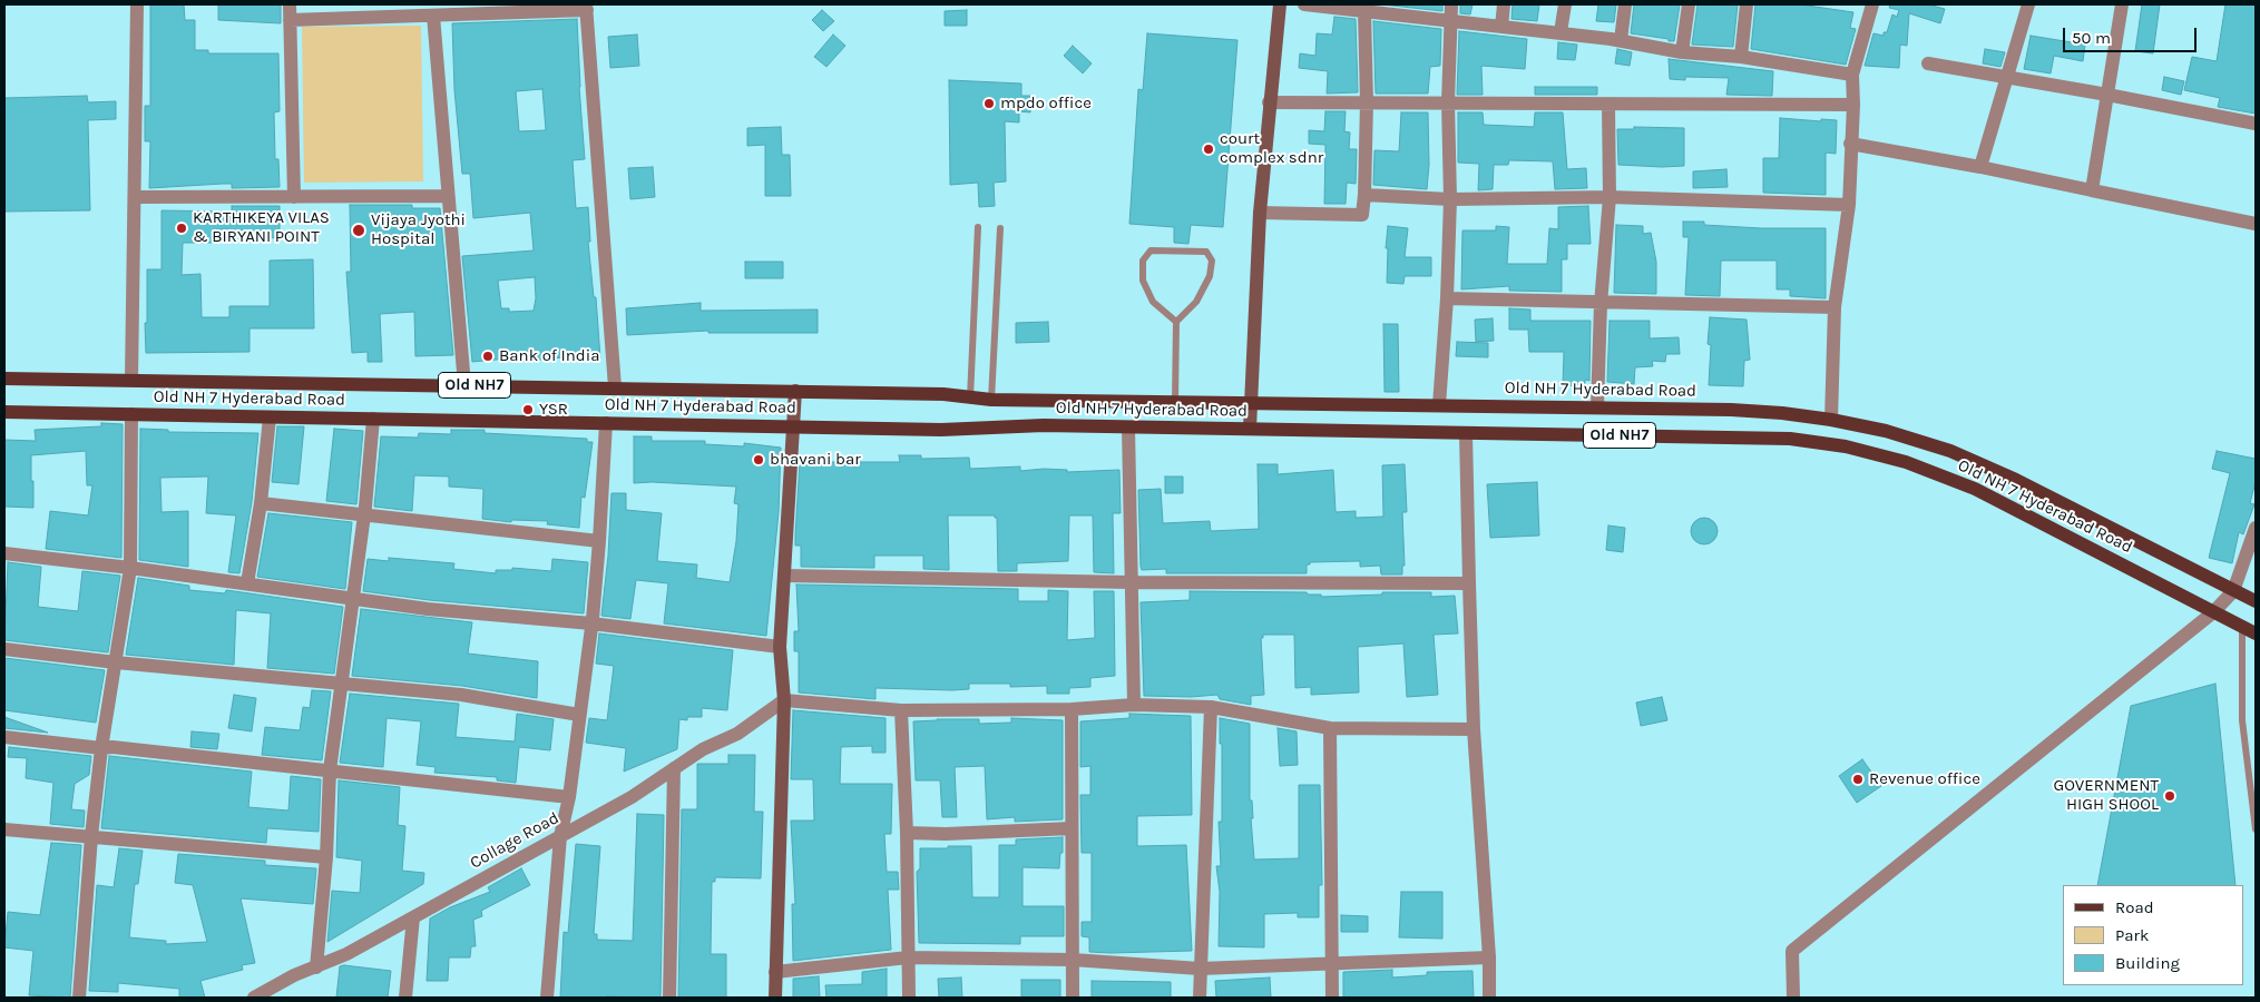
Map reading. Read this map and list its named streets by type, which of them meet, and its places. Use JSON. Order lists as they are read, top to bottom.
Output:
{
  "streets": {
    "main road": ["Old NH7", "Old NH 7 Hyderabad Road"],
    "street": ["Collage Road"]
  },
  "places": [
    "mpdo office",
    "court complex sdnr",
    "KARTHIKEYA VILAS & BIRYANI POINT",
    "Vijaya Jyothi Hospital",
    "Bank of India",
    "YSR",
    "bhavani bar",
    "Revenue office",
    "GOVERNMENT HIGH SHOOL"
  ],
  "legend": ["Road", "Park", "Building"],
  "scale_bar": "50 m"
}
